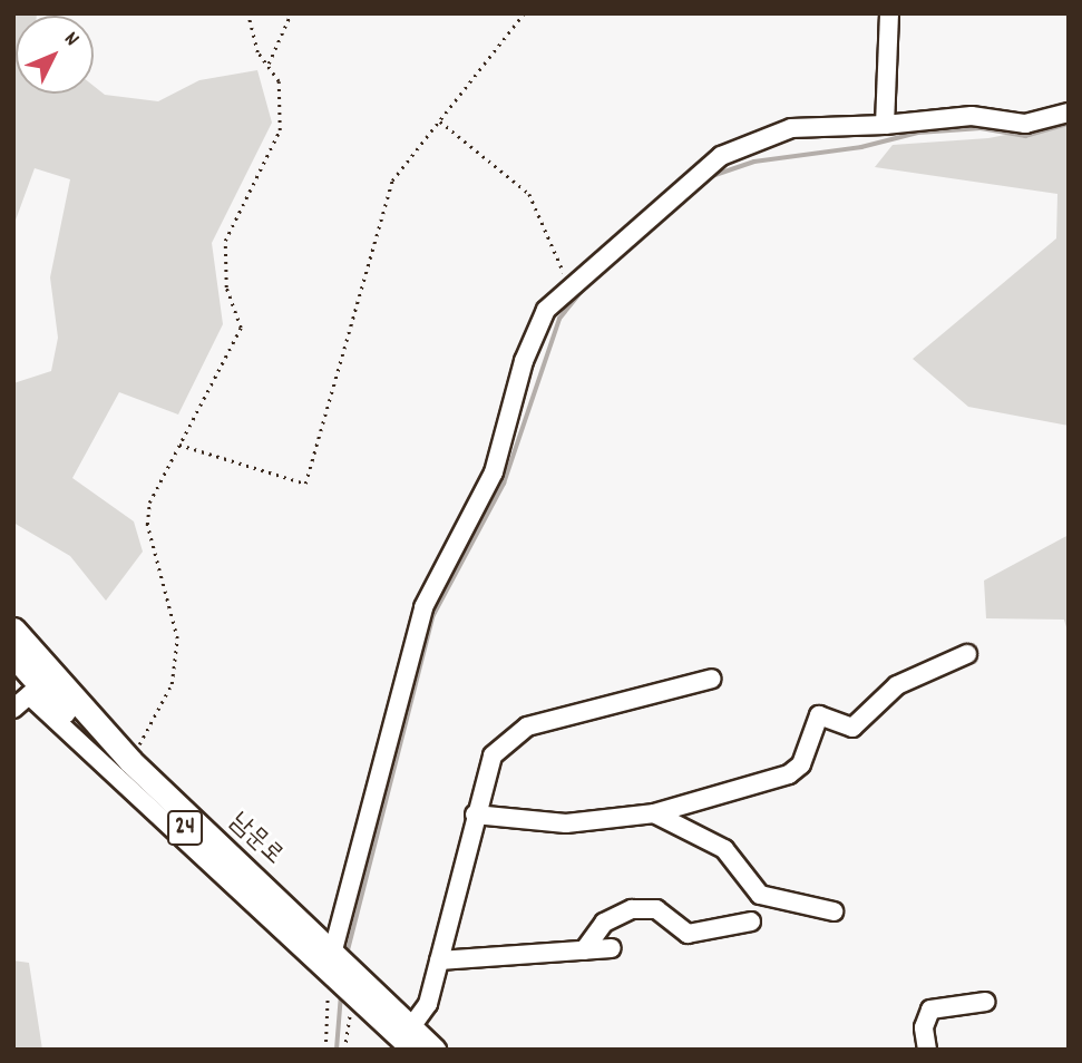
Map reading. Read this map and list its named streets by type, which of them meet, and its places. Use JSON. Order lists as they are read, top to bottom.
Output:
{
  "streets": {
    "main road": ["24", "남문로"]
  },
  "north": "top right"
}
